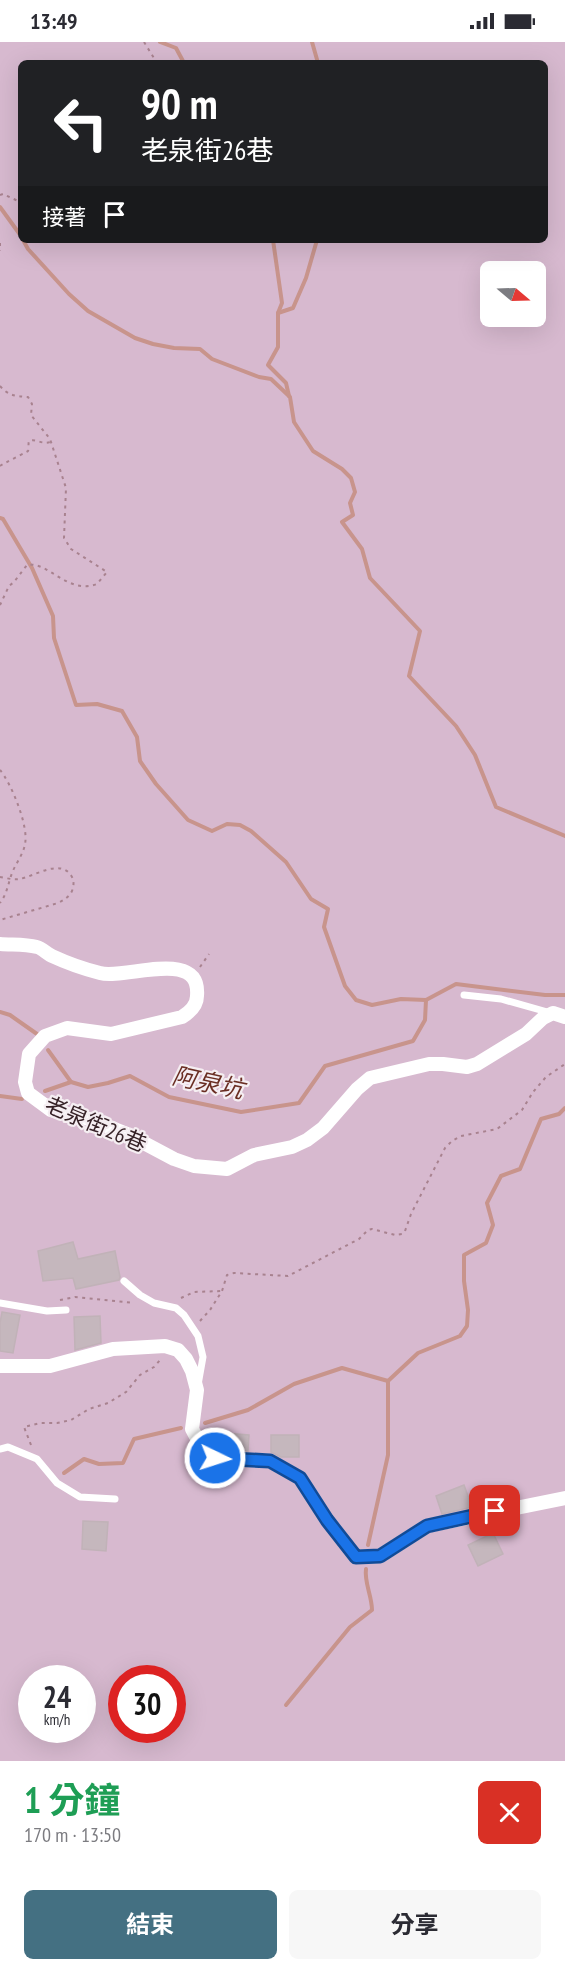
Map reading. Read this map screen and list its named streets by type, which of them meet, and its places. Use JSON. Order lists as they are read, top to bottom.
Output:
{
  "streets": {
    "street": ["老泉街26巷"]
  },
  "water": ["阿泉坑"],
  "north": "right",
  "page": {
    "status": "13:49",
    "turn": ["90 m", "老泉街26巷"],
    "then": "接著",
    "speed": "24 km/h",
    "limit": "30",
    "heading": ["1 分鐘", "170 m · 13:50"],
    "buttons": ["結束", "分享"]
  }
}
